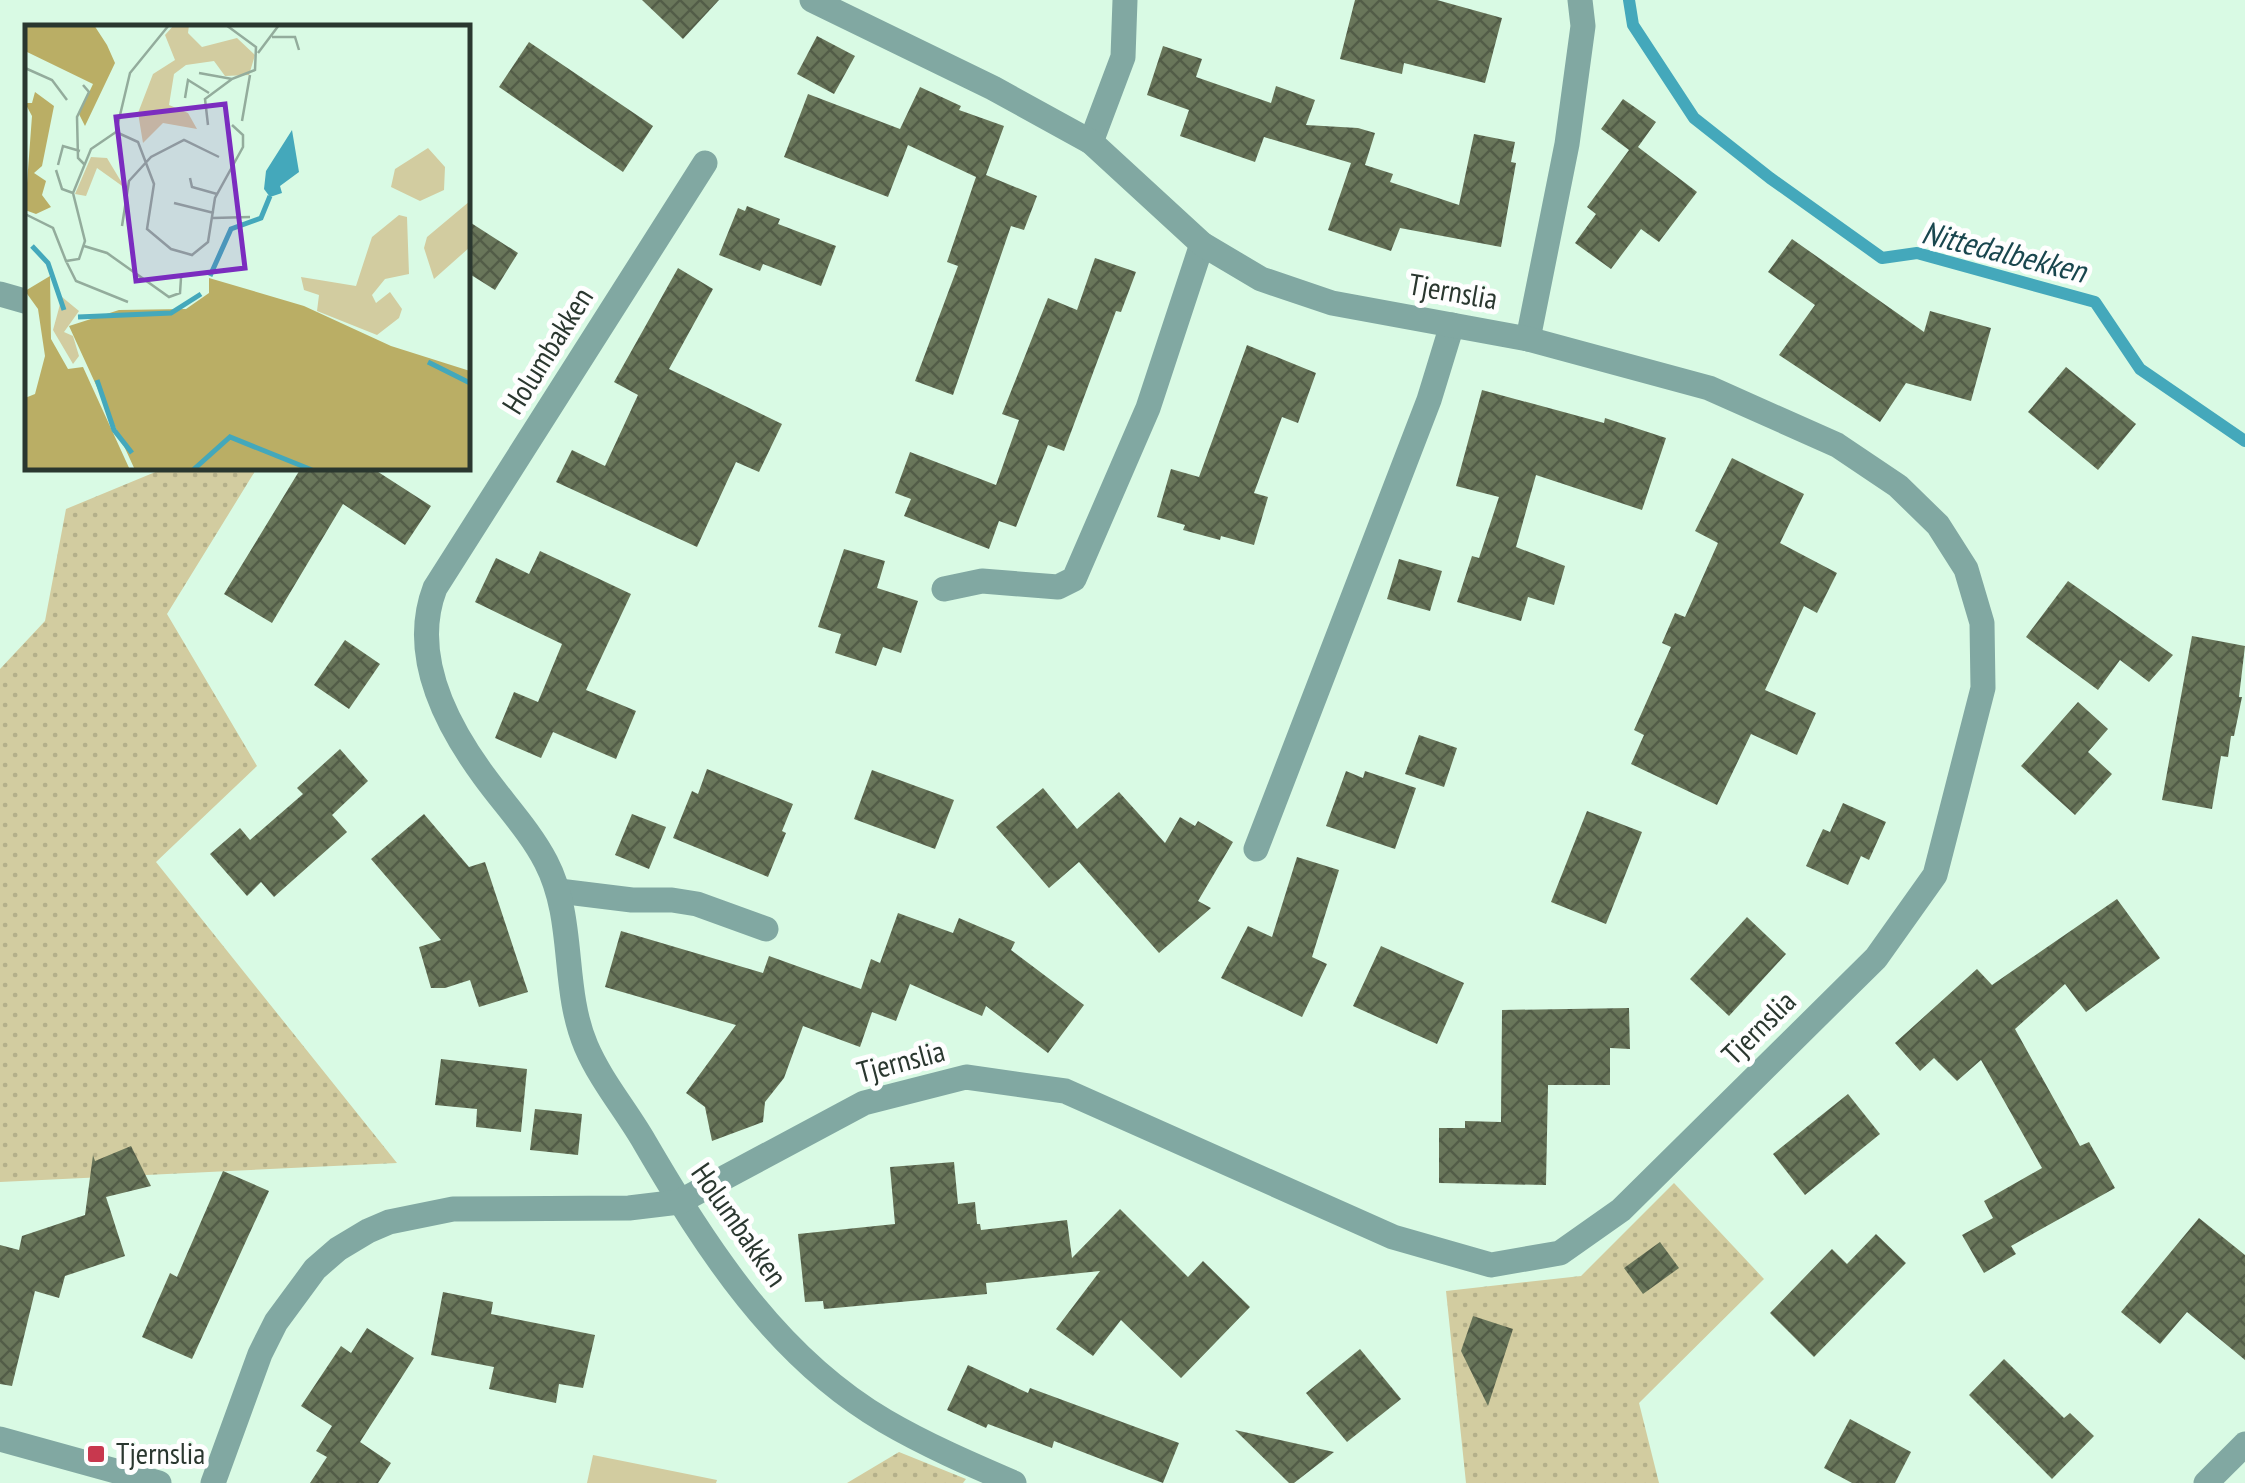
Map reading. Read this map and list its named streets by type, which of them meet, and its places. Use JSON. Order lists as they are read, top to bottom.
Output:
{
  "streets": {
    "street": ["Tjernslia", "Holumbakken"]
  },
  "crossings": [
    ["Tjernslia", "Holumbakken"]
  ],
  "water": ["Nittedalbekken"],
  "places": {
    "transit": ["Tjernslia"]
  }
}
